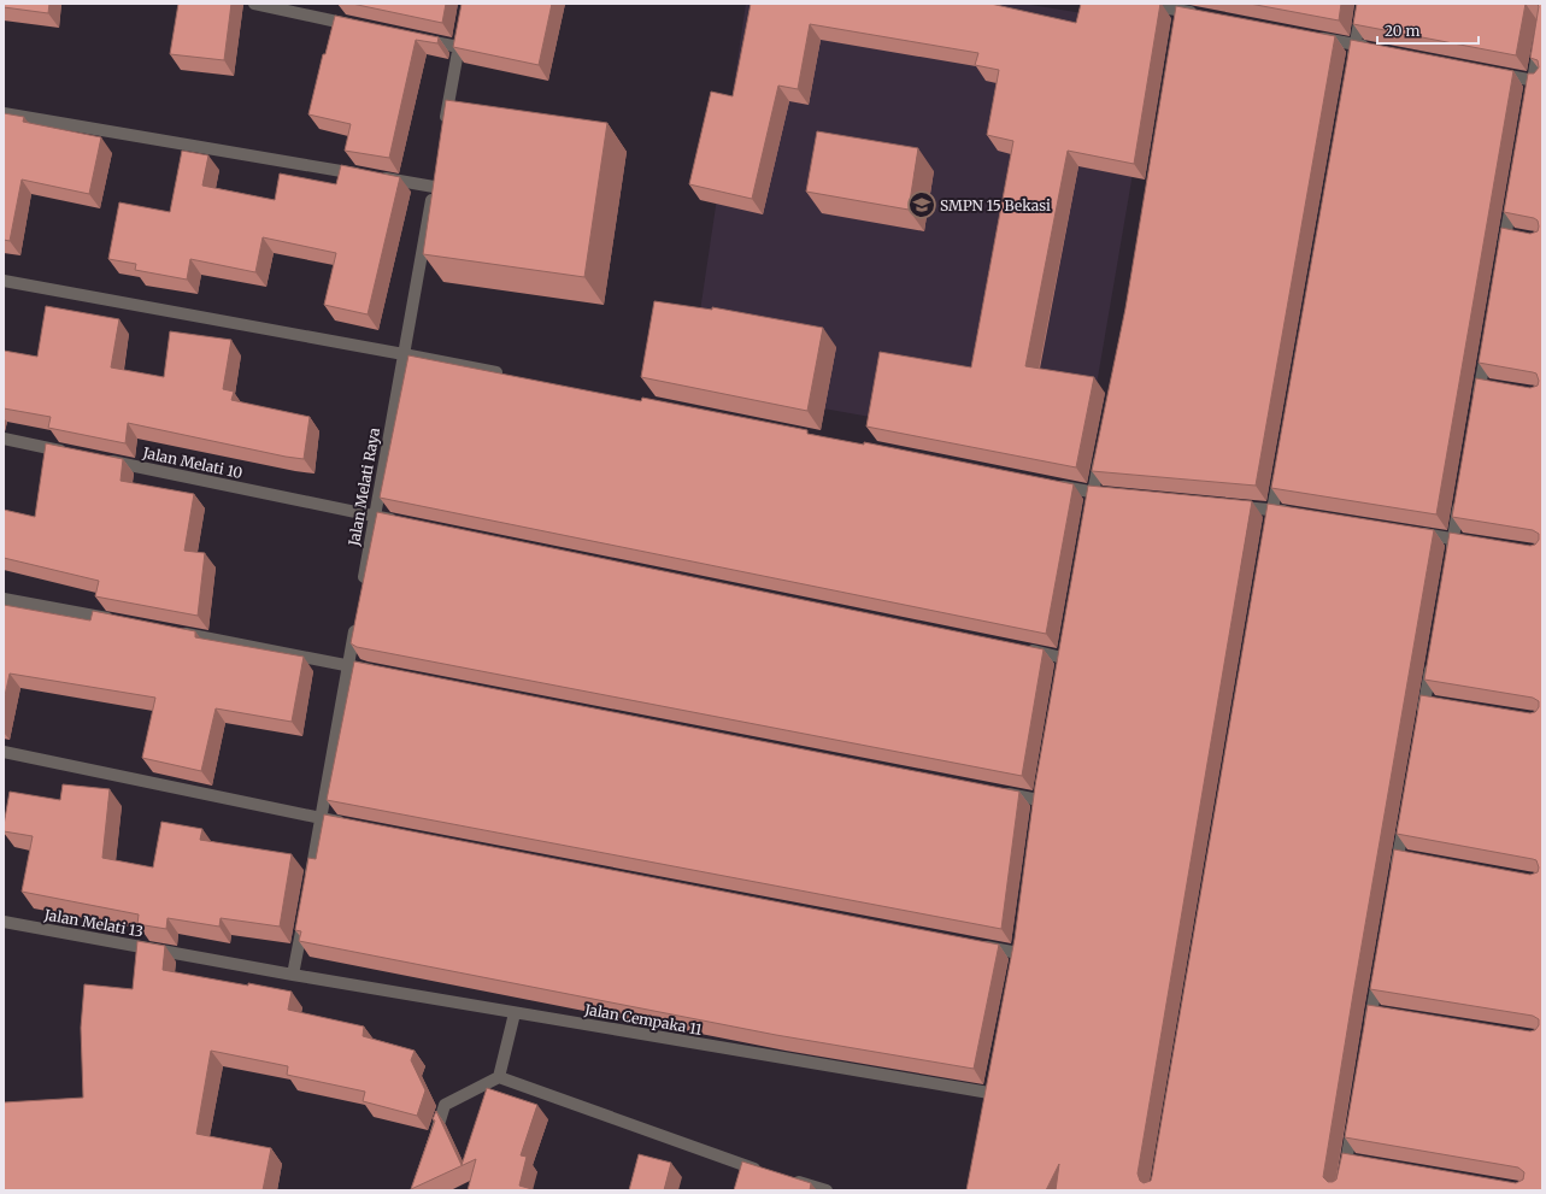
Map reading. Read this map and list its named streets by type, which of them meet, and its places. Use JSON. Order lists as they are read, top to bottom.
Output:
{
  "streets": {
    "street": [
      "Jalan Melati 10",
      "Jalan Melati Raya",
      "Jalan Melati 13",
      "Jalan Cempaka 11"
    ]
  },
  "crossings": [
    ["Jalan Melati 10", "Jalan Melati Raya"],
    ["Jalan Melati 13", "Jalan Cempaka 11"]
  ],
  "places": {
    "school or university": ["SMPN 15 Bekasi"]
  },
  "scale_bar": "20 m"
}
